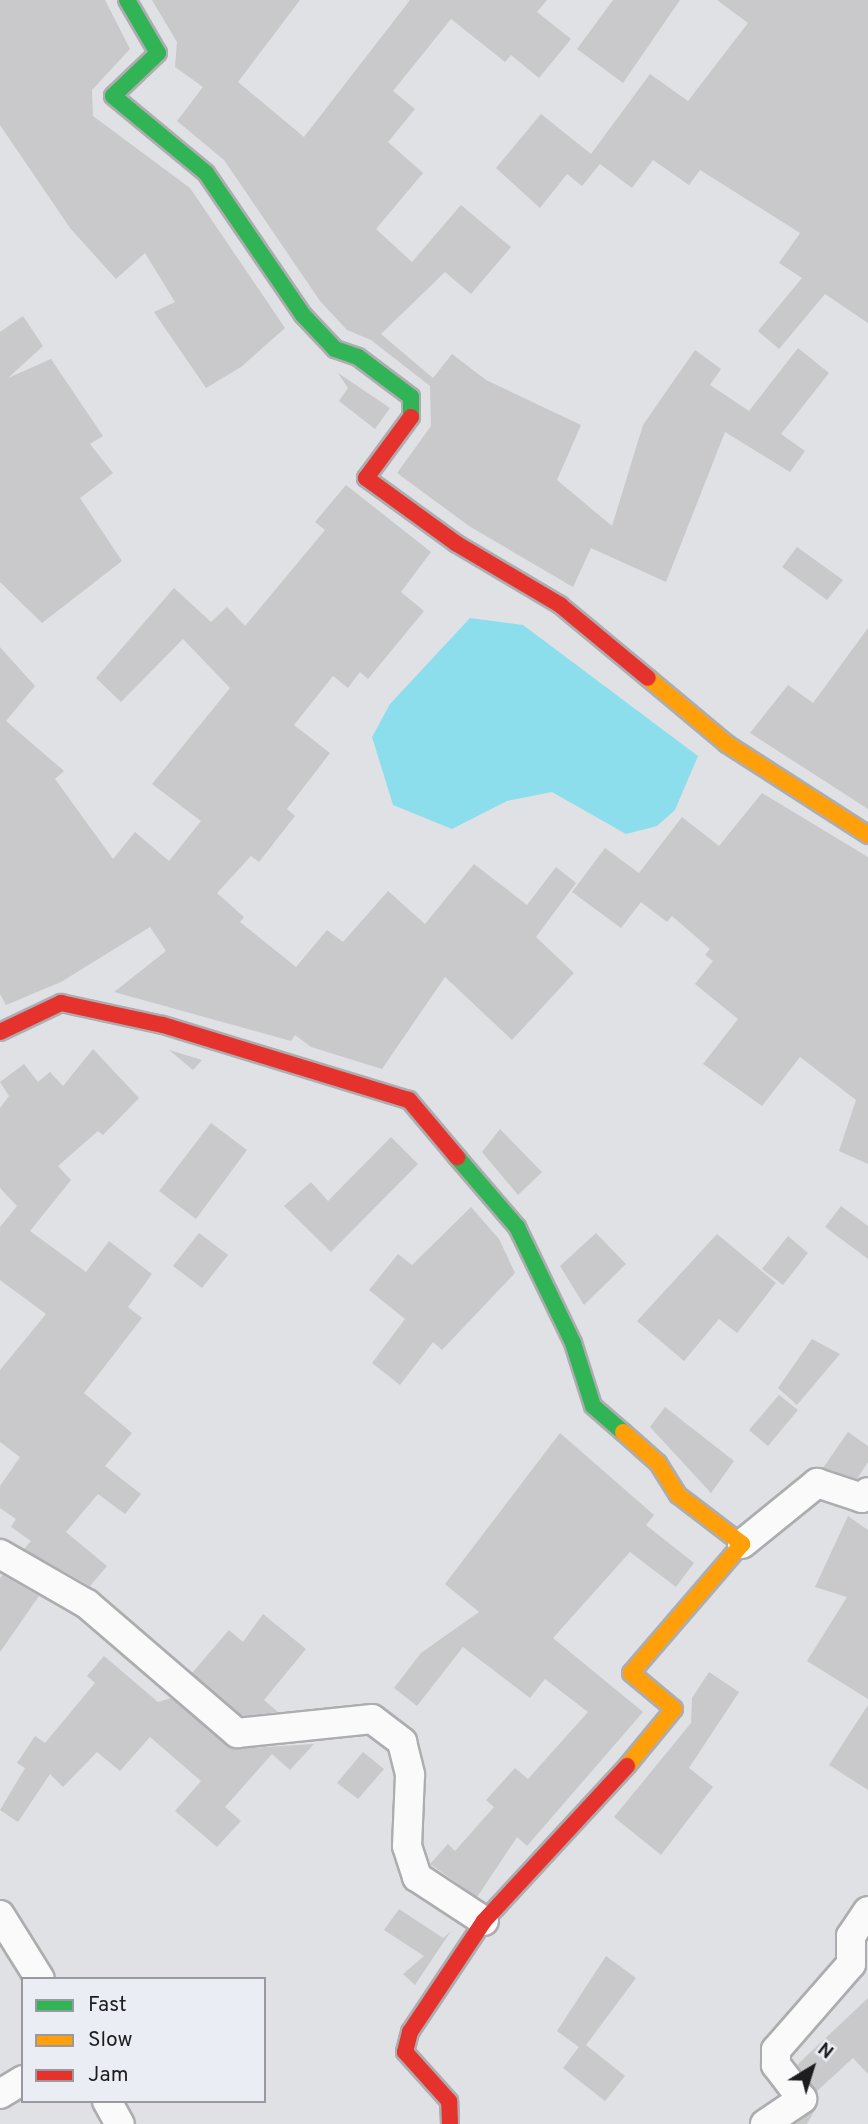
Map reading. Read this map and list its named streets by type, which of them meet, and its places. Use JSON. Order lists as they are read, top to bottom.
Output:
{
  "legend": ["Fast", "Slow", "Jam"],
  "north": "top right"
}
